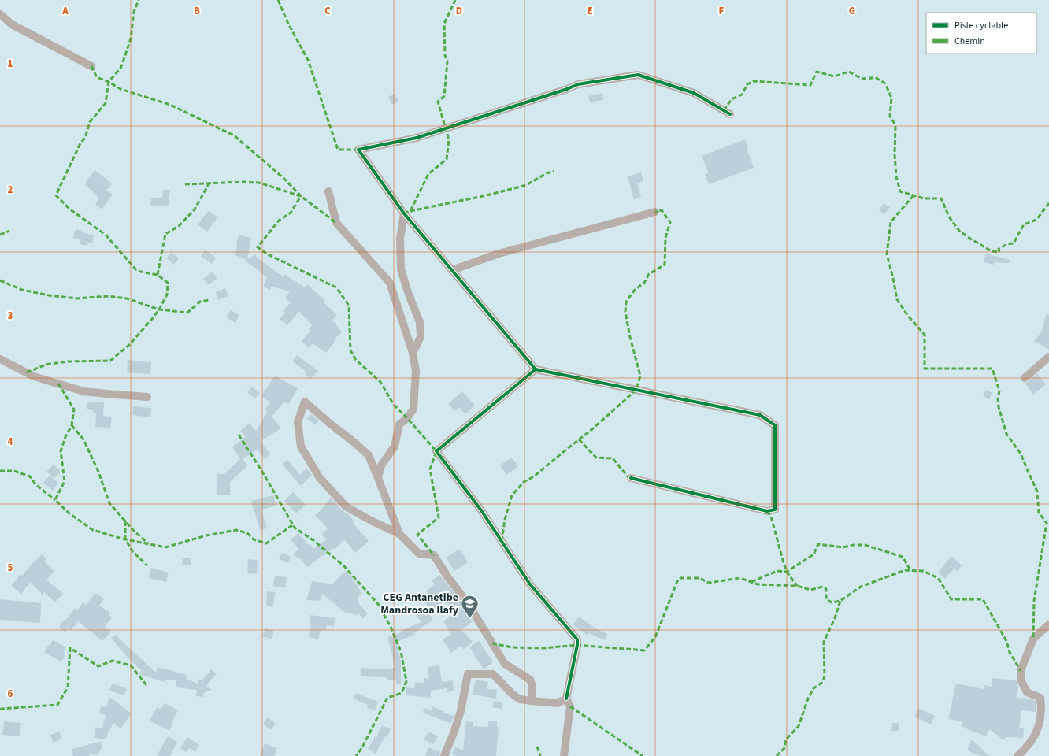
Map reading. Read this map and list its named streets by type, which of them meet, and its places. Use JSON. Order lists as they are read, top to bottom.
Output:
{
  "places": {
    "school or university": ["CEG Antanetibe Mandrosoa Ilafy"]
  },
  "legend": ["Piste cyclable", "Chemin"],
  "grid": {
    "columns": [
      "A",
      "B",
      "C",
      "D",
      "E",
      "F",
      "G"
    ],
    "rows": [
      "1",
      "2",
      "3",
      "4",
      "5",
      "6"
    ]
  }
}
